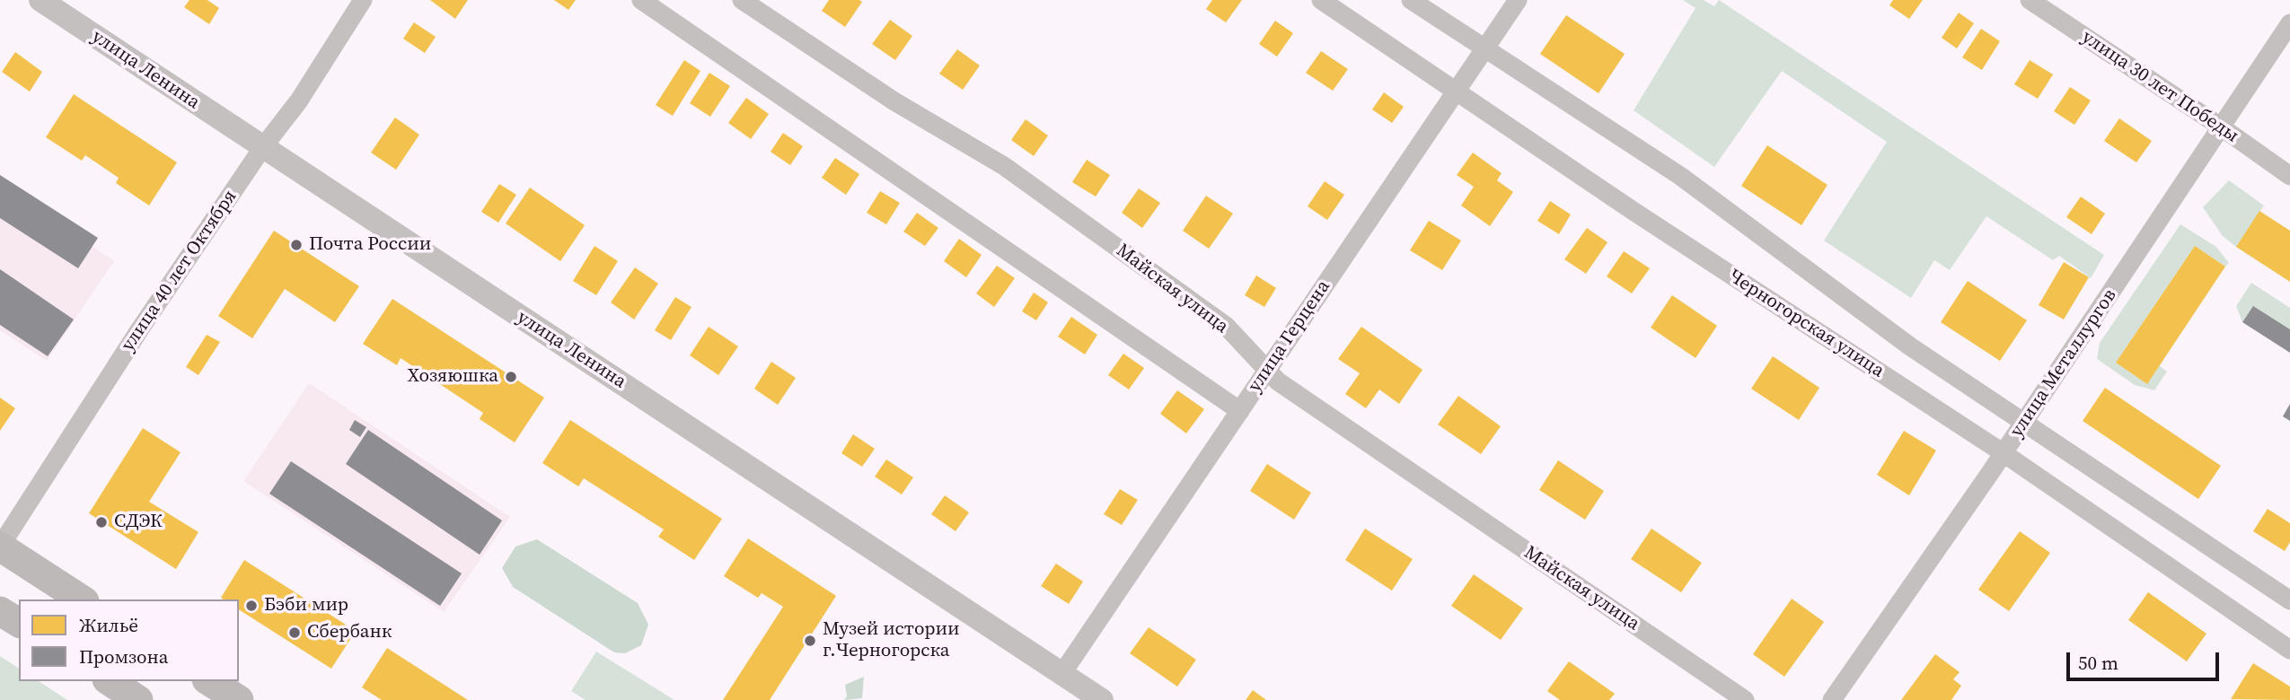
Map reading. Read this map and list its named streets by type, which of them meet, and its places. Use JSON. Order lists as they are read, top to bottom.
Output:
{
  "streets": {
    "street": [
      "улица Ленина",
      "улица 30 лет Победы",
      "улица 40 лет Октября",
      "Майская улица",
      "Черногорская улица",
      "улица Герцена",
      "улица Металлургов"
    ]
  },
  "crossings": [
    ["улица Ленина", "улица 40 лет Октября"],
    ["улица Ленина", "улица Герцена"],
    ["улица 30 лет Победы", "улица Металлургов"],
    ["Майская улица", "улица Герцена"],
    ["Черногорская улица", "улица Герцена"],
    ["Черногорская улица", "улица Металлургов"]
  ],
  "places": [
    "Почта России",
    "Хозяюшка",
    "СДЭК",
    "Бэби мир",
    "Сбербанк",
    "Музей истории г.Черногорска"
  ],
  "legend": ["Жильё", "Промзона"],
  "scale_bar": "50 m"
}
